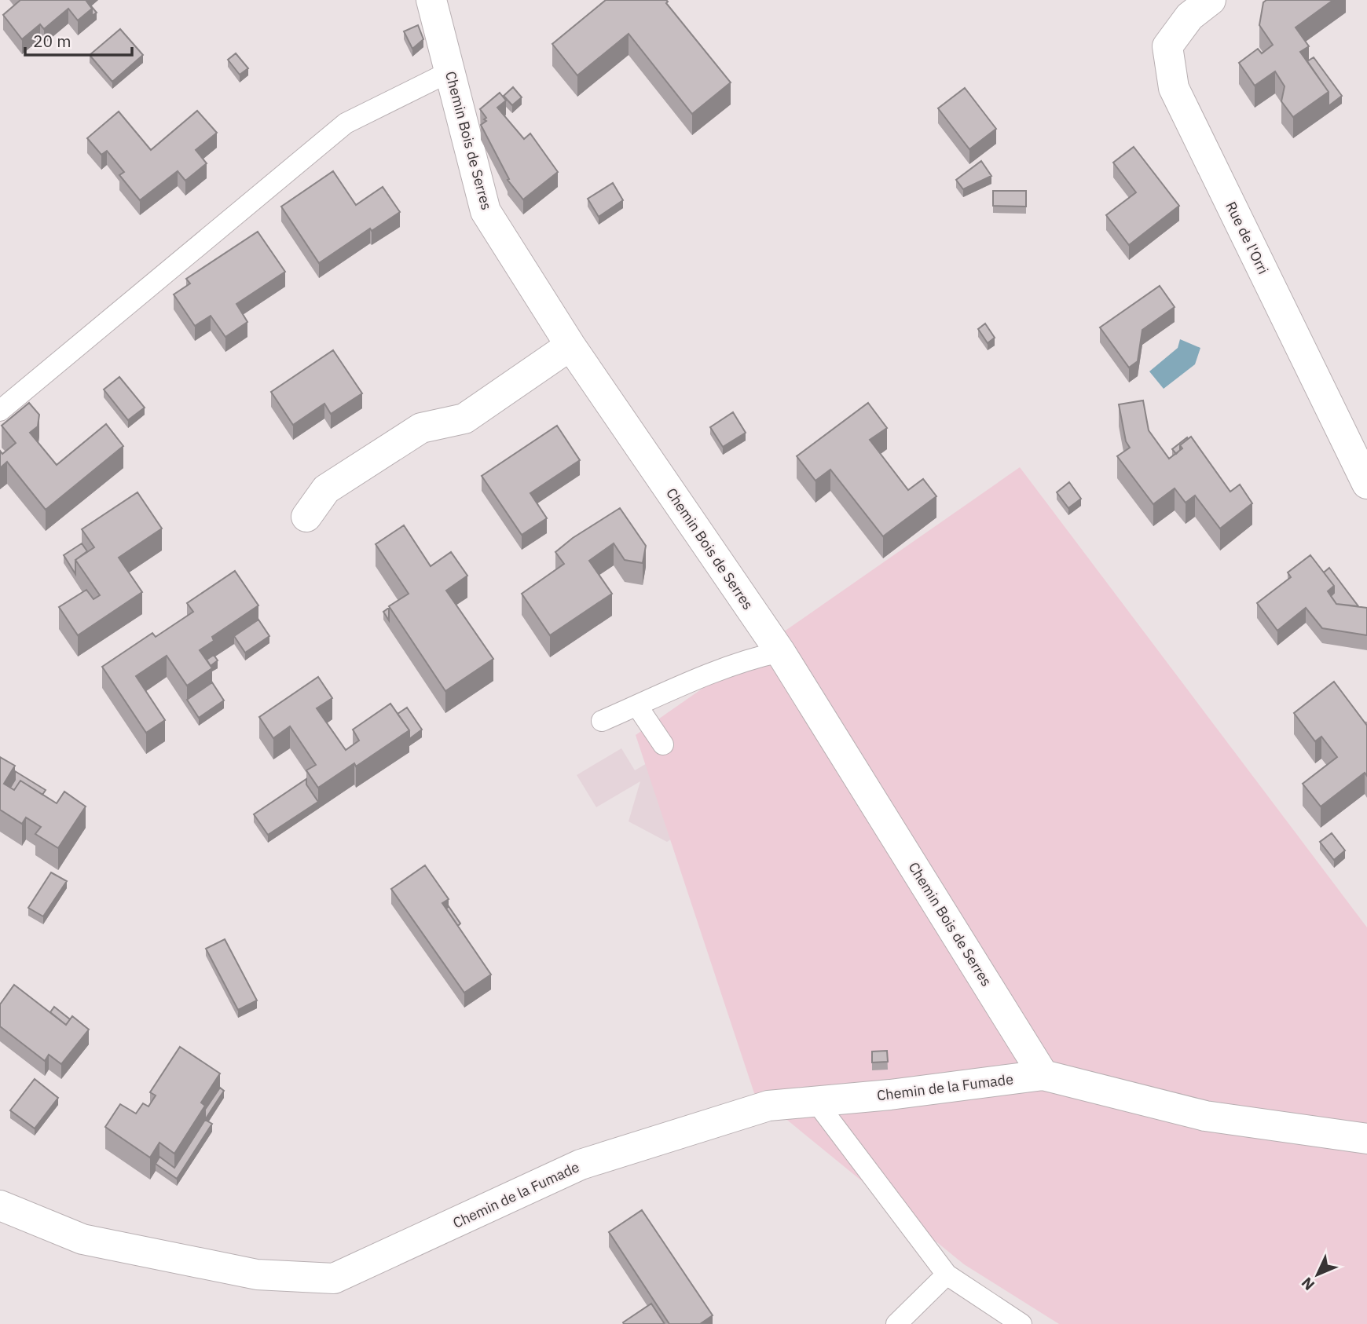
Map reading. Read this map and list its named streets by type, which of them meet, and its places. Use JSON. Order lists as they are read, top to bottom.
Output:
{
  "streets": {
    "street": ["Chemin Bois de Serres", "Rue de l'Orri", "Chemin de la Fumade"]
  },
  "crossings": [
    ["Chemin Bois de Serres", "Chemin de la Fumade"]
  ],
  "scale_bar": "20 m",
  "north": "bottom left"
}
